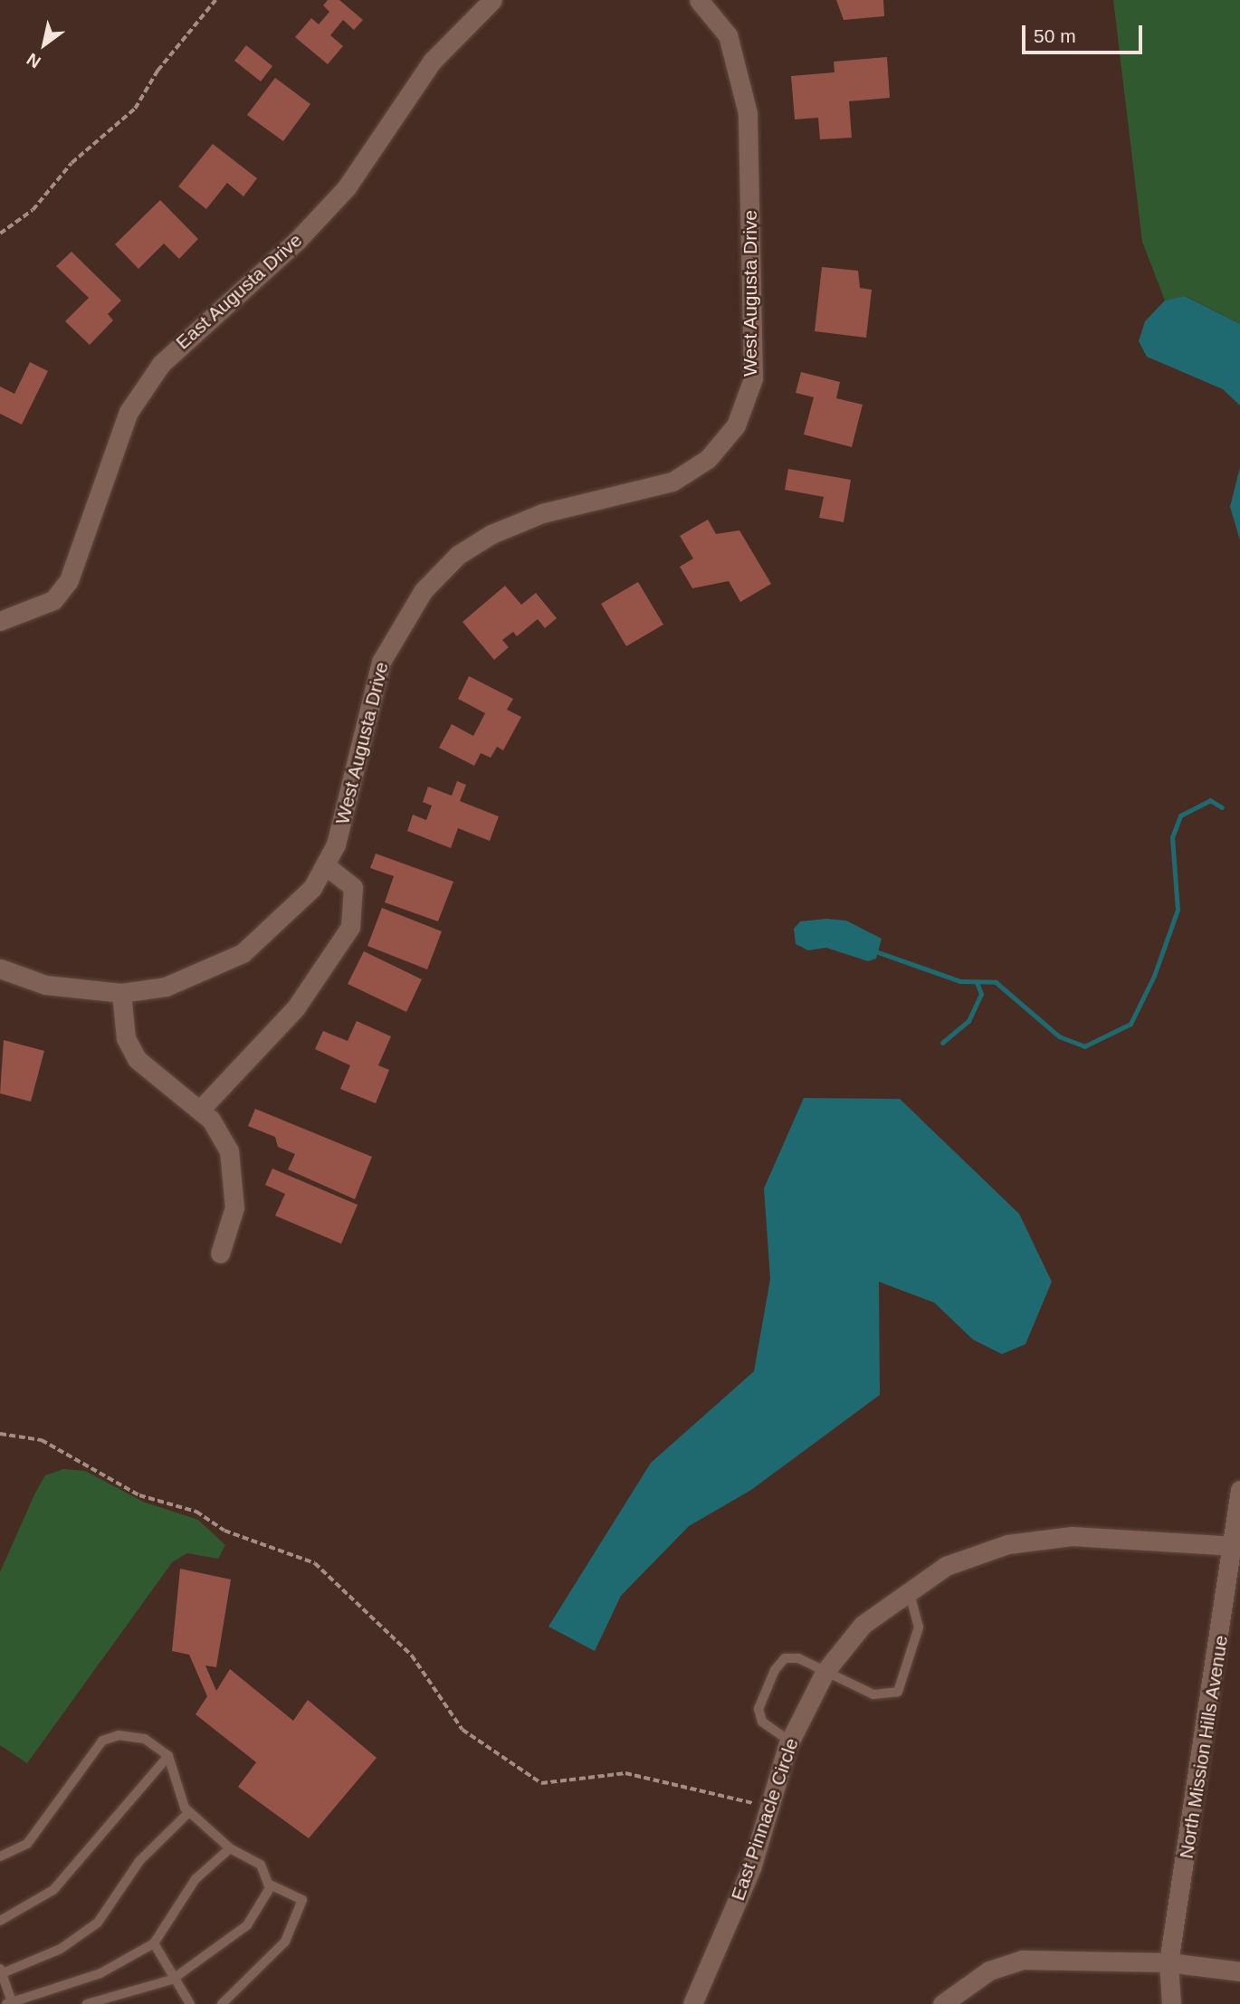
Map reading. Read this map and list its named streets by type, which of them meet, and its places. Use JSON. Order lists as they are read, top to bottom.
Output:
{
  "streets": {
    "street": [
      "East Augusta Drive",
      "West Augusta Drive",
      "North Mission Hills Avenue",
      "East Pinnacle Circle"
    ]
  },
  "crossings": [
    ["North Mission Hills Avenue", "East Pinnacle Circle"]
  ],
  "scale_bar": "50 m",
  "north": "bottom left"
}
